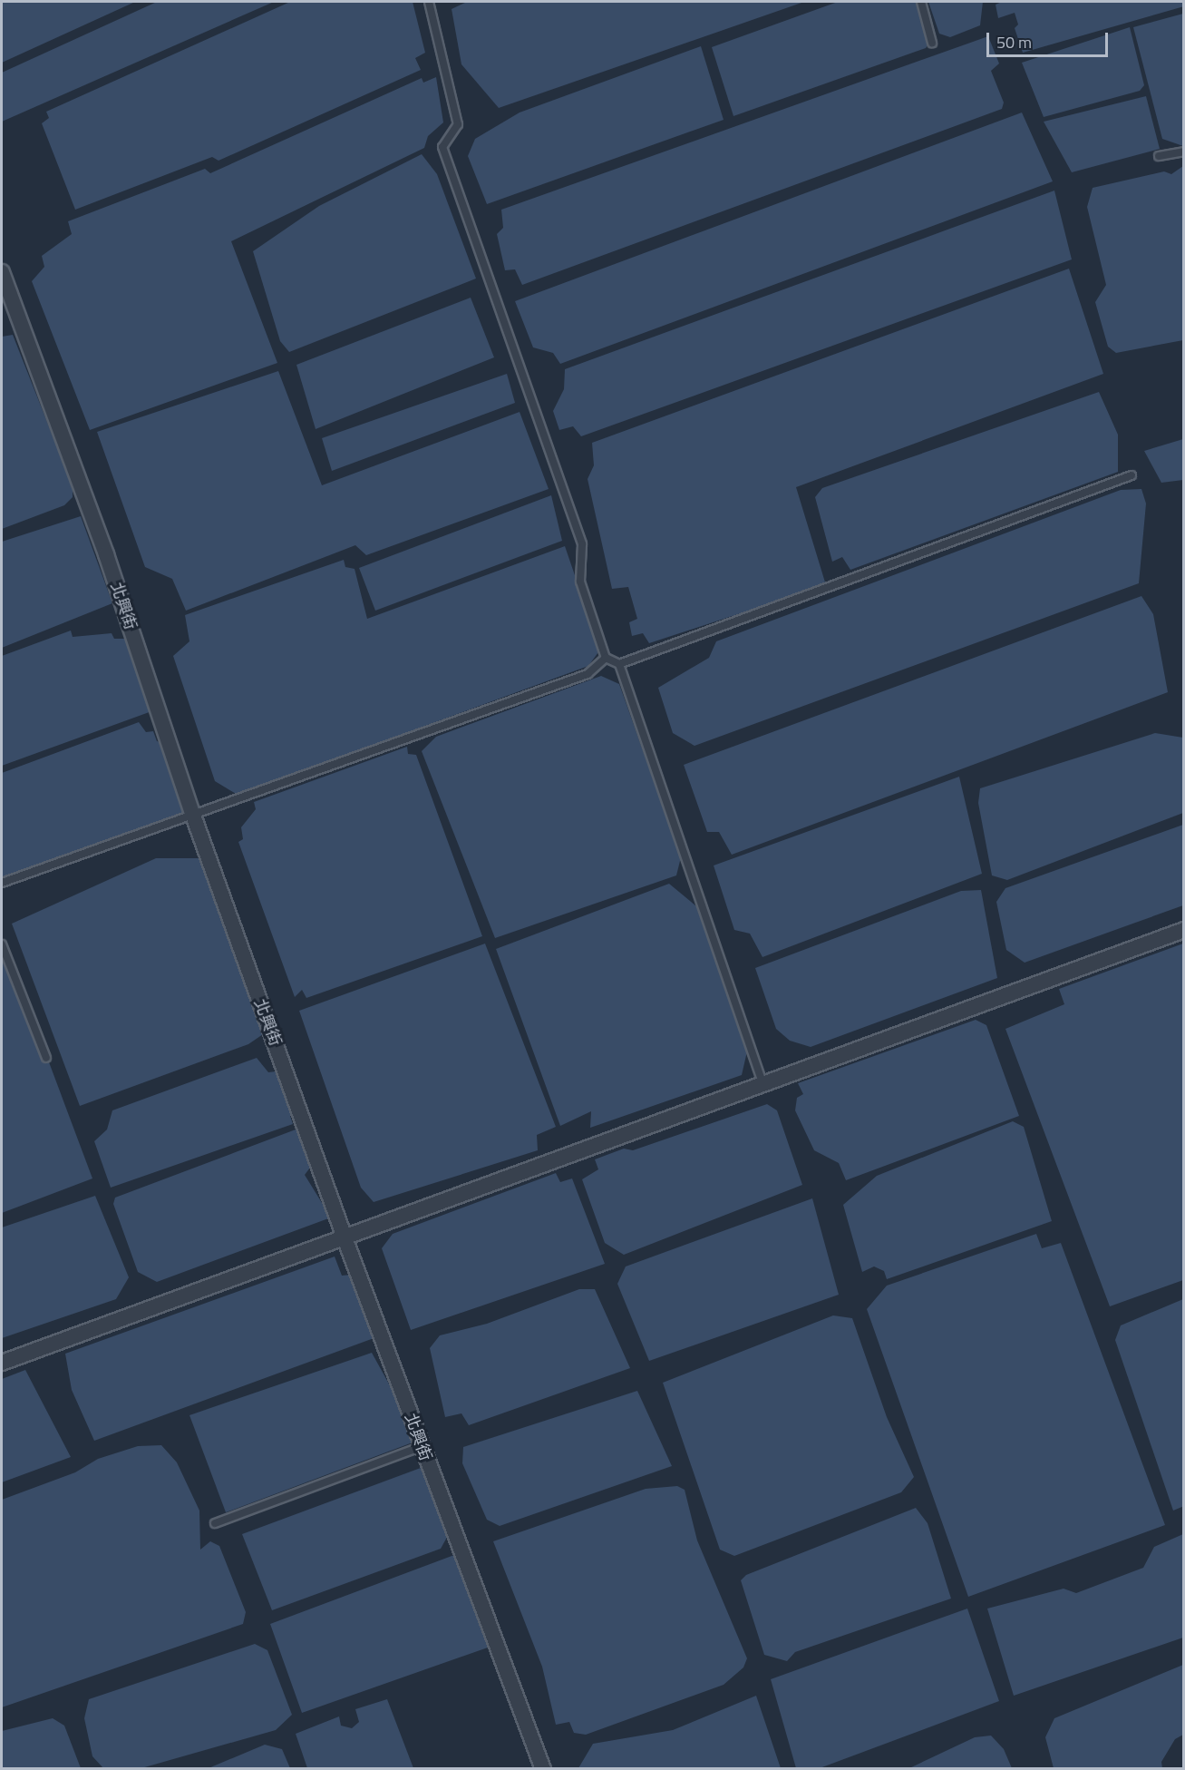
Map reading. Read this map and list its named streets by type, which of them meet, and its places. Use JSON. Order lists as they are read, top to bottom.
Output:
{
  "streets": {
    "street": ["北興街"]
  },
  "scale_bar": "50 m"
}
